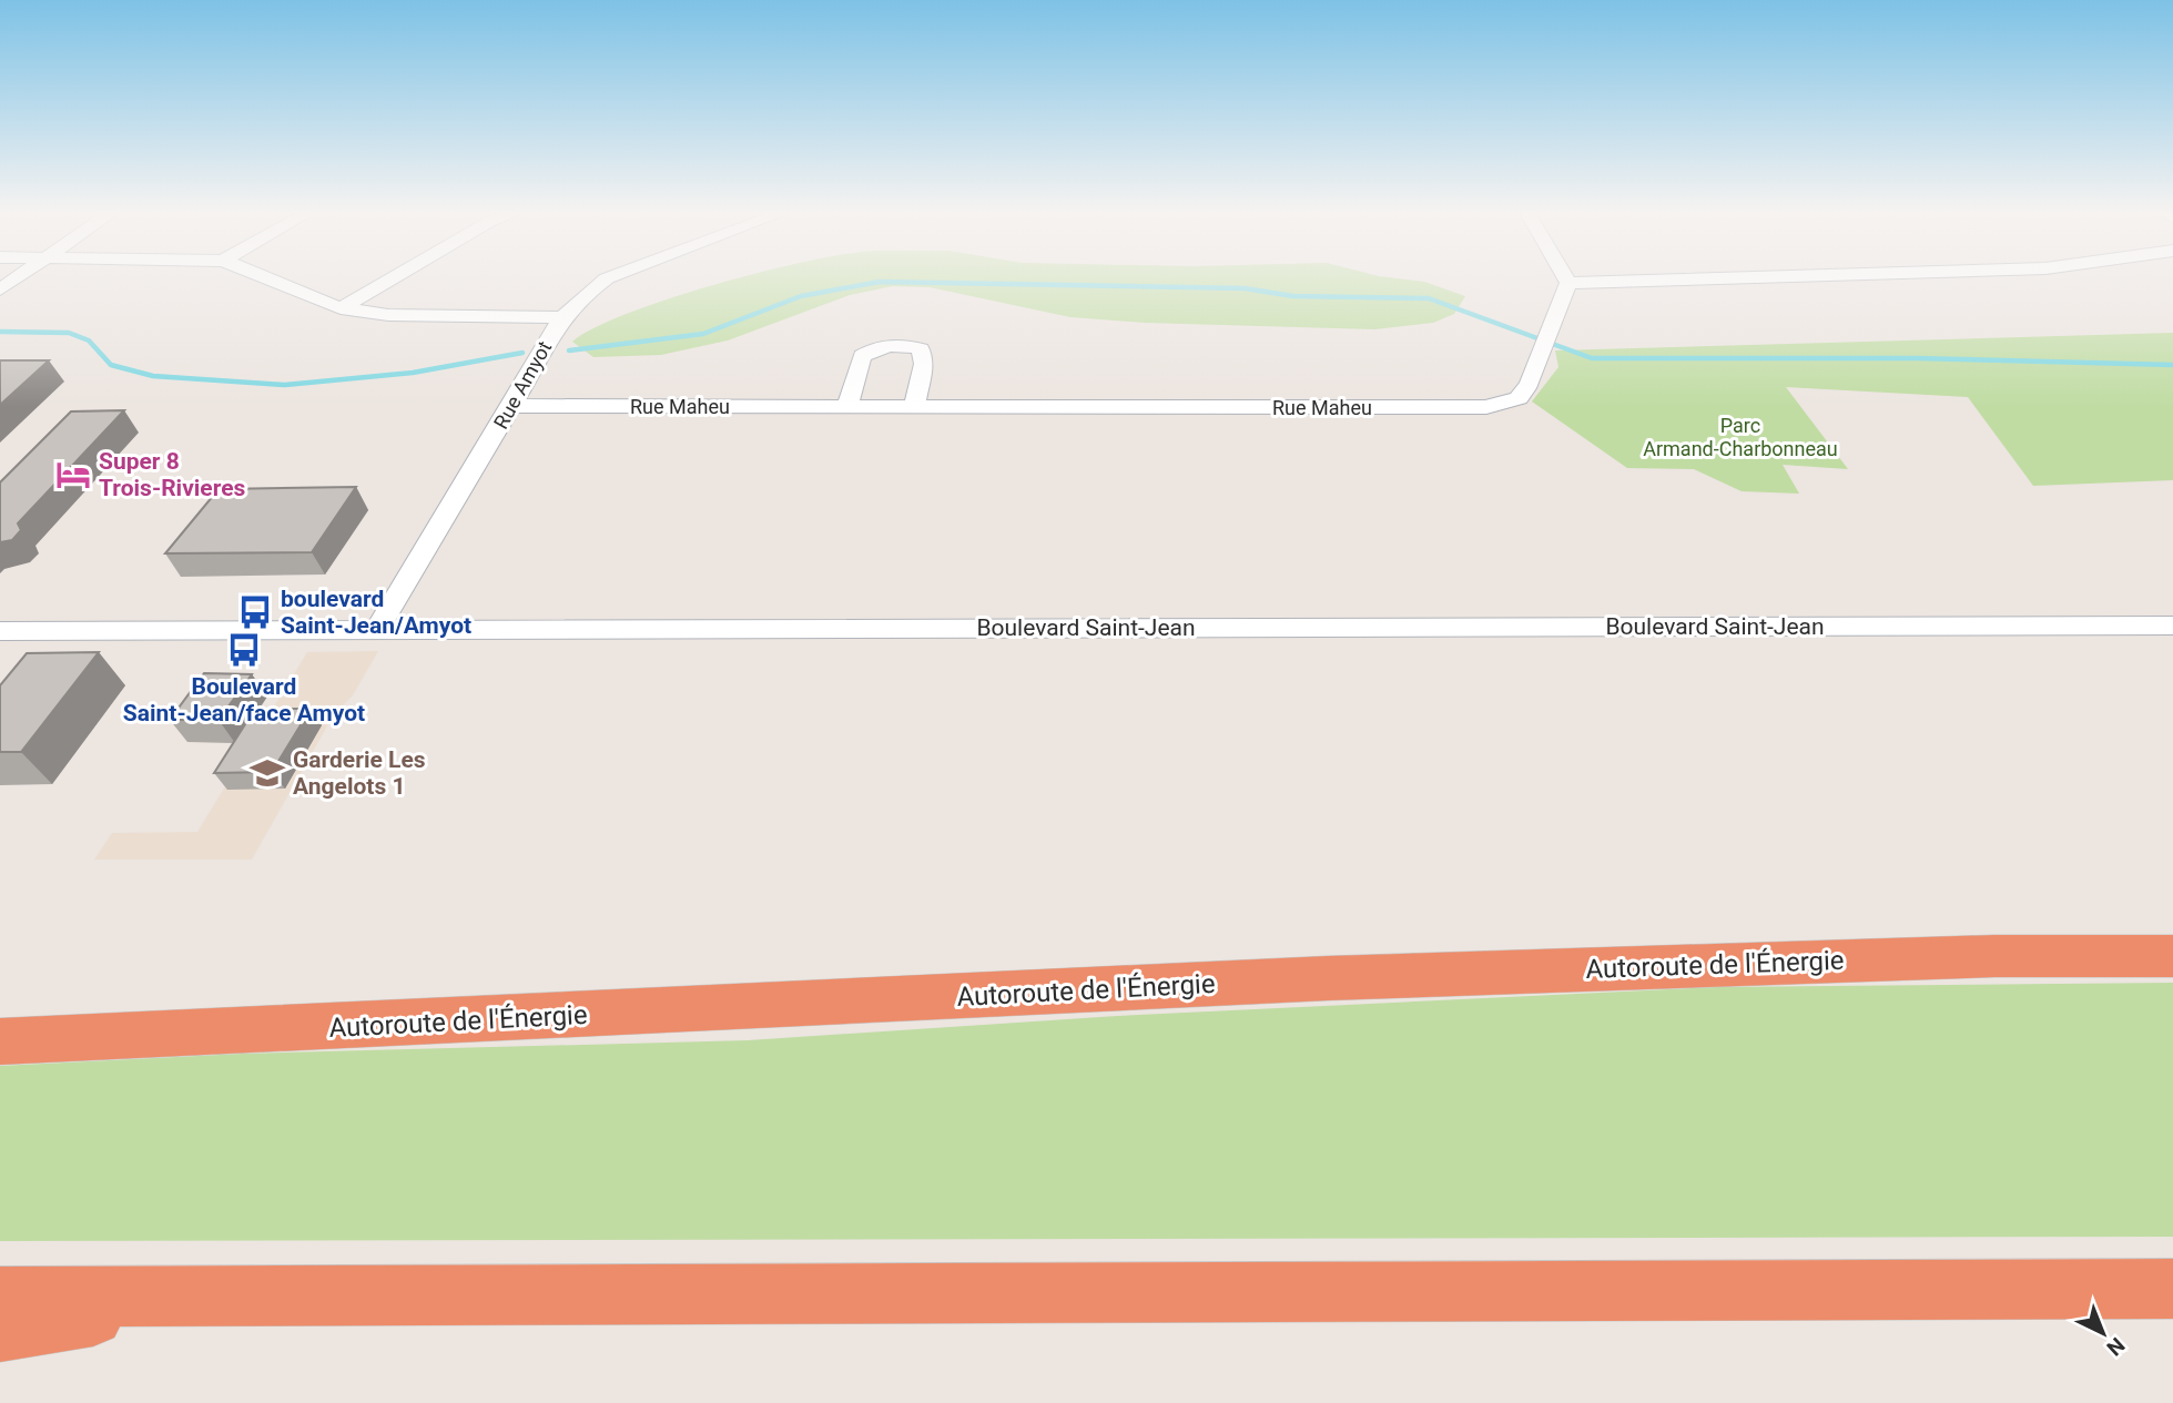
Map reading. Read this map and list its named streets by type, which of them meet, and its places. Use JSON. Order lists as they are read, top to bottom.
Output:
{
  "streets": {
    "highway": ["Autoroute de l'Énergie"],
    "street": ["Rue Amyot", "Rue Maheu", "Boulevard Saint-Jean"]
  },
  "crossings": [
    ["Rue Amyot", "Rue Maheu"],
    ["Rue Amyot", "Boulevard Saint-Jean"]
  ],
  "parks": ["Parc Armand-Charbonneau"],
  "places": {
    "hotel": ["Super 8 Trois-Rivieres"],
    "bus stop": ["boulevard Saint-Jean/Amyot", "Boulevard Saint-Jean/face Amyot"],
    "school or university": ["Garderie Les Angelots 1"]
  },
  "north": "bottom right"
}
